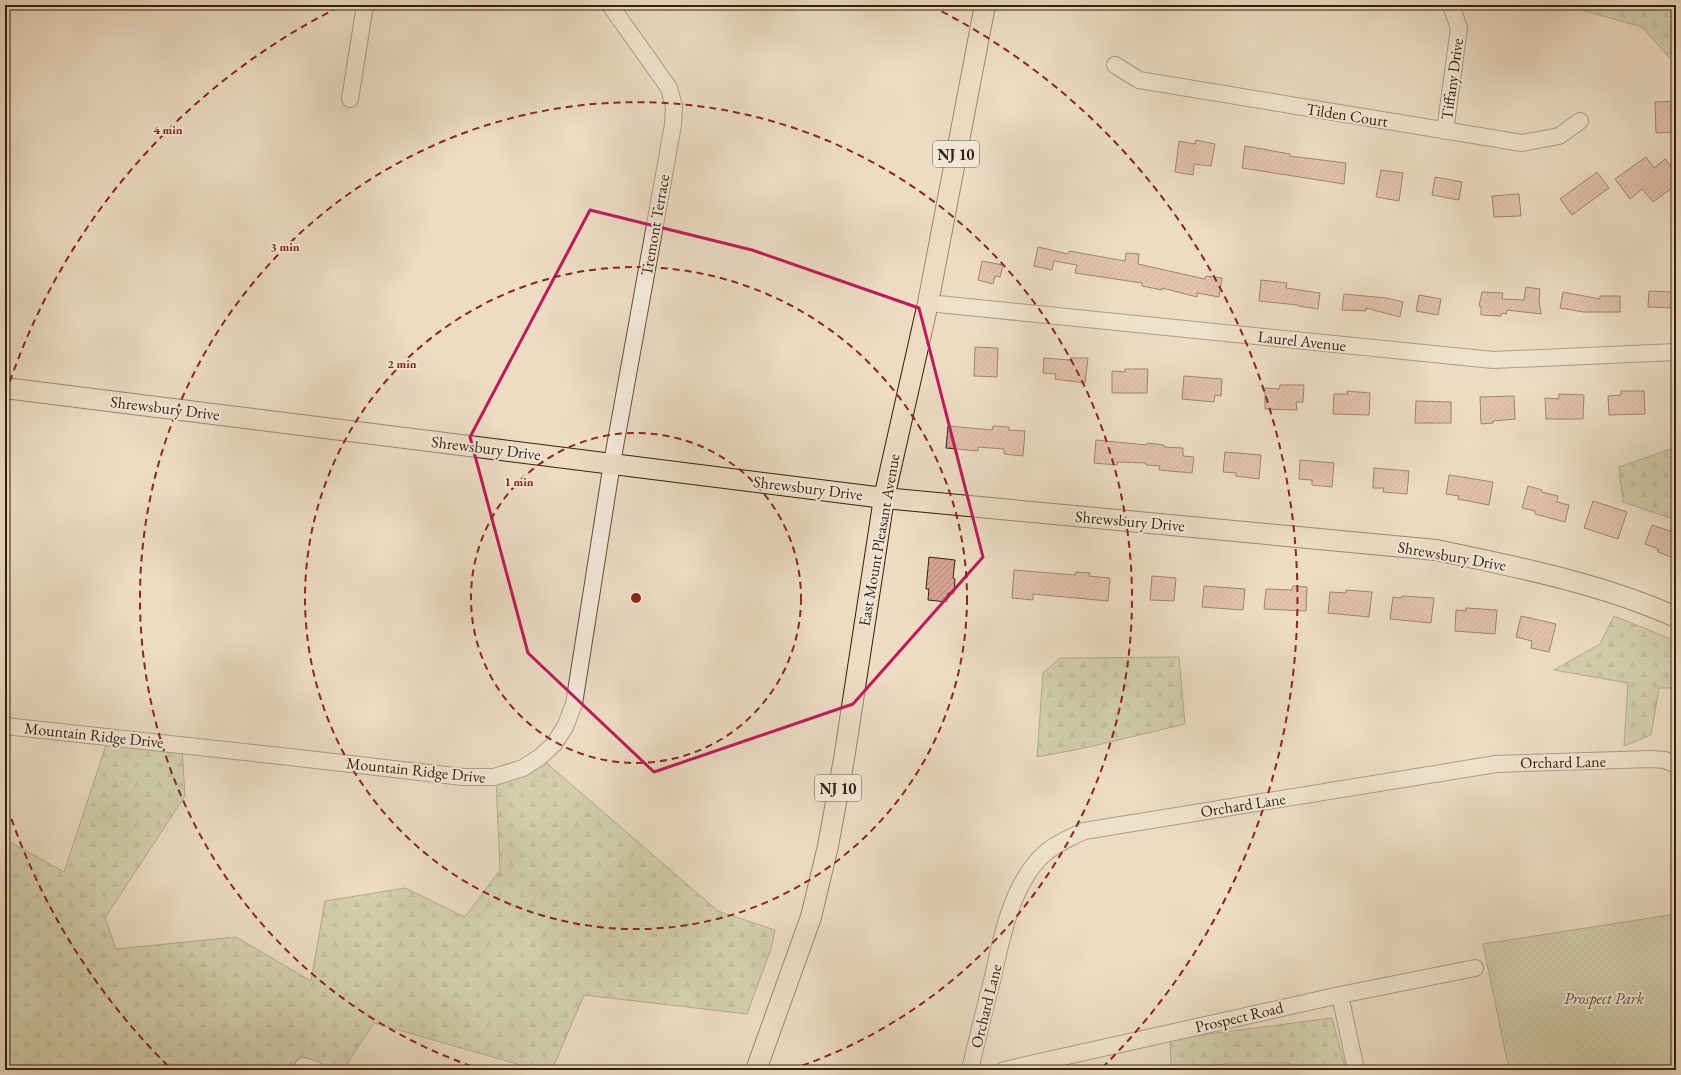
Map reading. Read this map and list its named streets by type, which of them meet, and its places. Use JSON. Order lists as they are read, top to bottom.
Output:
{
  "streets": {
    "main road": ["NJ 10", "Shrewsbury Drive", "East Mount Pleasant Avenue"],
    "street": [
      "Tiffany Drive",
      "Tilden Court",
      "Tremont Terrace",
      "Laurel Avenue",
      "Mountain Ridge Drive",
      "Orchard Lane",
      "Prospect Road"
    ]
  },
  "crossings": [
    ["Tiffany Drive", "Tilden Court"],
    ["Tremont Terrace", "Shrewsbury Drive"],
    ["Tremont Terrace", "Mountain Ridge Drive"],
    ["Laurel Avenue", "East Mount Pleasant Avenue"],
    ["Shrewsbury Drive", "East Mount Pleasant Avenue"],
    ["Shrewsbury Drive", "Mountain Ridge Drive"]
  ],
  "parks": ["Prospect Park"],
  "rings": [
    "4 min",
    "3 min",
    "2 min",
    "1 min"
  ]
}
